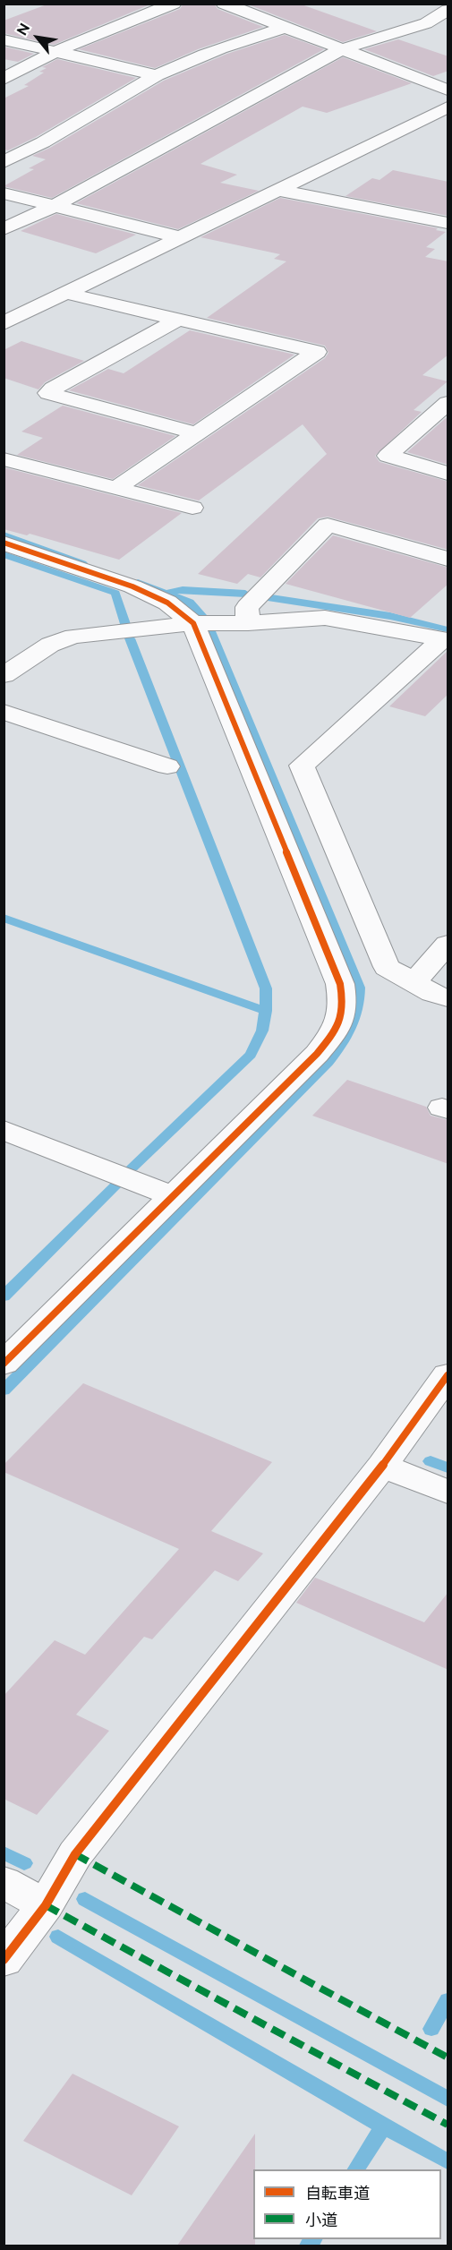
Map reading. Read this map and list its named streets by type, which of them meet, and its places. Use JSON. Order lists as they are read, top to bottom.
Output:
{
  "legend": ["自転車道", "小道"],
  "north": "top left"
}
